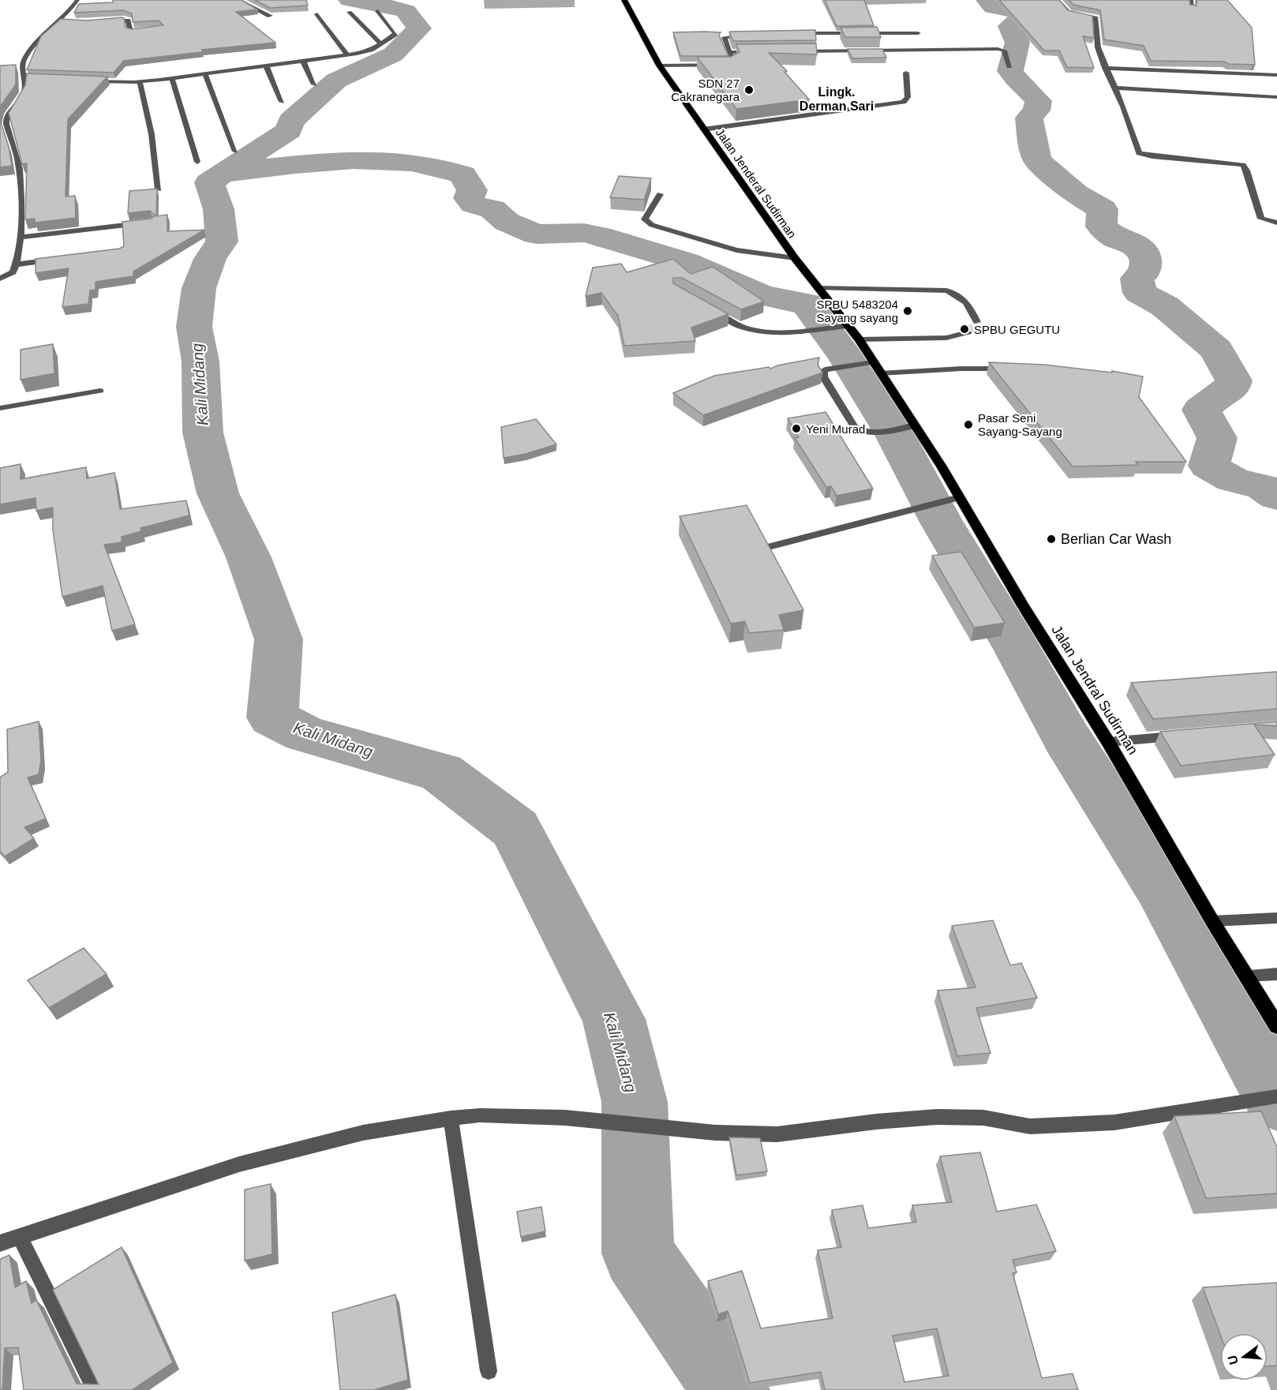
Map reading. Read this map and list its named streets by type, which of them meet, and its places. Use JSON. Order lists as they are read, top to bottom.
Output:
{
  "streets": {
    "highway": ["Jalan Jenderal Sudirman", "Jalan Jendral Sudirman"]
  },
  "crossings": [
    ["Jalan Jenderal Sudirman", "Jalan Jendral Sudirman"]
  ],
  "districts": ["Lingk. Derman Sari"],
  "water": ["Kali Midang"],
  "places": [
    "SDN 27 Cakranegara",
    "SPBU 5483204 Sayang sayang",
    "SPBU GEGUTU",
    "Pasar Seni Sayang-Sayang",
    "Yeni Murad",
    "Berlian Car Wash"
  ],
  "north": "left"
}
